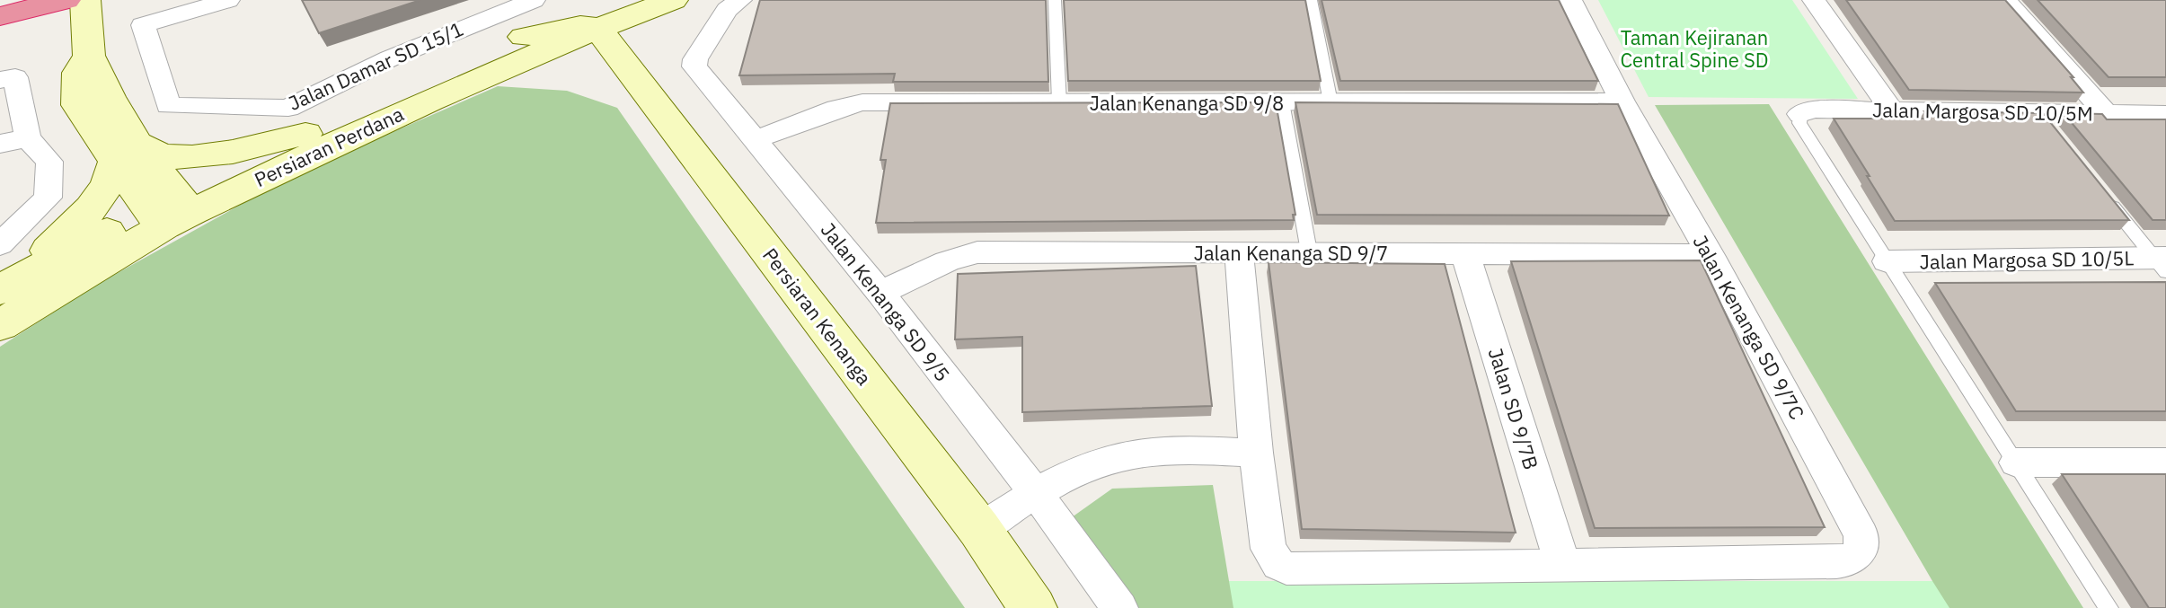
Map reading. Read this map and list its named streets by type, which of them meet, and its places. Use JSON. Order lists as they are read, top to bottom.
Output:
{
  "streets": {
    "main road": ["Persiaran Perdana", "Persiaran Kenanga"],
    "street": [
      "Jalan Damar SD 15/1",
      "Jalan Kenanga SD 9/8",
      "Jalan Margosa SD 10/5M",
      "Jalan Kenanga SD 9/7",
      "Jalan Margosa SD 10/5L",
      "Jalan Kenanga SD 9/5",
      "Jalan Kenanga SD 9/7C",
      "Jalan SD 9/7B"
    ]
  },
  "crossings": [
    ["Jalan Kenanga SD 9/8", "Jalan Kenanga SD 9/5"],
    ["Jalan Kenanga SD 9/8", "Jalan Kenanga SD 9/7C"],
    ["Persiaran Perdana", "Persiaran Kenanga"],
    ["Jalan Kenanga SD 9/7", "Jalan Kenanga SD 9/5"],
    ["Jalan Kenanga SD 9/7", "Jalan Kenanga SD 9/7C"],
    ["Jalan Kenanga SD 9/7", "Jalan SD 9/7B"],
    ["Jalan Kenanga SD 9/7C", "Jalan SD 9/7B"]
  ],
  "parks": ["Taman Kejiranan Central Spine SD"]
}
